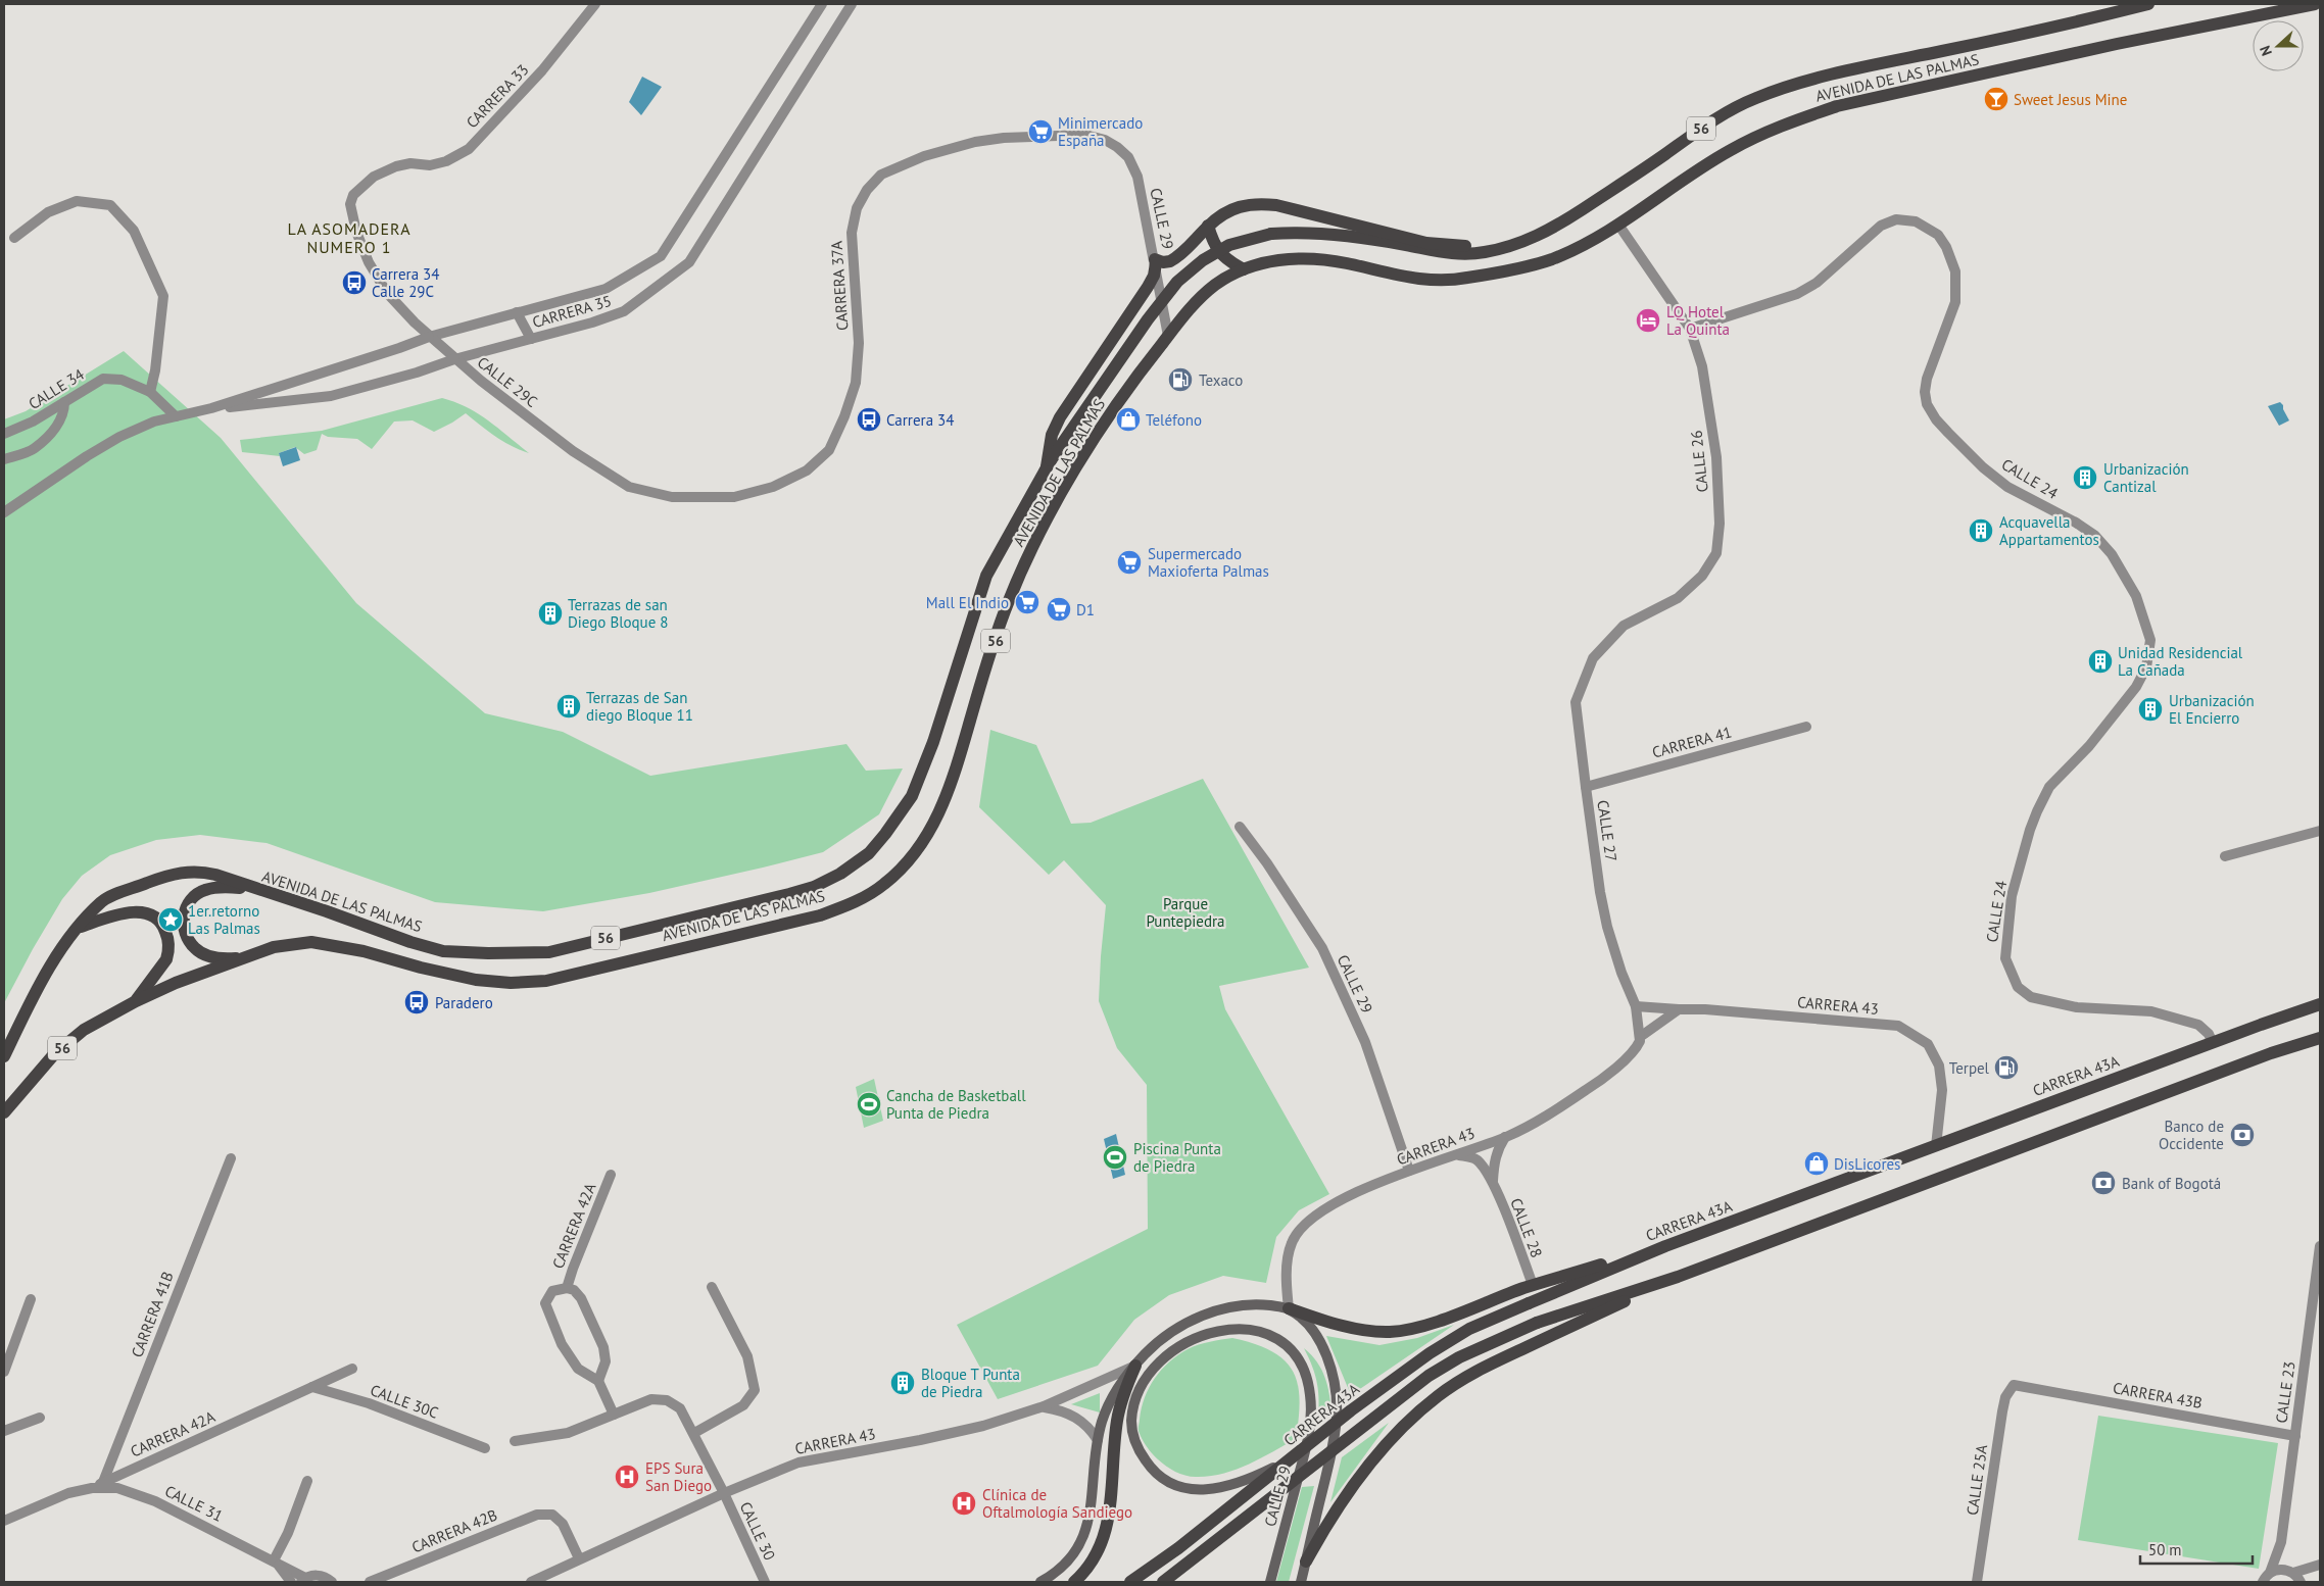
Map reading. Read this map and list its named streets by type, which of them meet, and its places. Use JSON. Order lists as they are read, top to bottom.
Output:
{
  "streets": {
    "main road": [
      "AVENIDA DE LAS PALMAS",
      "56",
      "CALLE 29",
      "CARRERA 43A"
    ],
    "street": [
      "CARRERA 33",
      "CARRERA 37A",
      "CARRERA 35",
      "CALLE 29C",
      "CALLE 34",
      "CALLE 26",
      "CALLE 24",
      "CARRERA 41",
      "CALLE 27",
      "CARRERA 43",
      "CARRERA 42A",
      "CALLE 28",
      "CARRERA 41B",
      "CALLE 23",
      "CARRERA 43B",
      "CALLE 30C",
      "CALLE 25A",
      "CALLE 31",
      "CARRERA 42B",
      "CALLE 30"
    ]
  },
  "crossings": [
    ["AVENIDA DE LAS PALMAS", "CALLE 29"],
    ["AVENIDA DE LAS PALMAS", "CALLE 26"],
    ["CARRERA 33", "CALLE 29C"],
    ["CALLE 29", "CARRERA 37A"],
    ["CALLE 29", "CARRERA 43"],
    ["CALLE 29", "CARRERA 43A"],
    ["CARRERA 37A", "CALLE 29C"],
    ["CARRERA 35", "CALLE 29C"],
    ["CARRERA 35", "CALLE 34"],
    ["CALLE 26", "CALLE 24"],
    ["CALLE 26", "CALLE 27"],
    ["CALLE 24", "CARRERA 43A"],
    ["CARRERA 41", "CALLE 27"],
    ["CALLE 27", "CARRERA 43"],
    ["CARRERA 43", "CARRERA 43A"],
    ["CARRERA 43", "CALLE 28"],
    ["CARRERA 43", "CARRERA 42B"],
    ["CARRERA 43", "CALLE 30"],
    ["CARRERA 42A", "CARRERA 41B"],
    ["CARRERA 42A", "CALLE 30C"],
    ["CARRERA 42A", "CALLE 31"],
    ["CARRERA 42A", "CALLE 30"],
    ["CALLE 23", "CARRERA 43B"],
    ["CARRERA 43B", "CALLE 25A"]
  ],
  "districts": ["LA ASOMADERA NUMERO 1"],
  "parks": ["Parque Puntepiedra"],
  "places": {
    "bar": ["Sweet Jesus Mine"],
    "supermarket": [
      "Minimercado España",
      "Supermercado Maxioferta Palmas",
      "Mall El Indio",
      "D1"
    ],
    "bus stop": ["Carrera 34 Calle 29C", "Carrera 34", "Paradero"],
    "hotel": ["LQ Hotel La Quinta"],
    "fuel station": ["Texaco", "Terpel"],
    "shop": ["Teléfono", "DisLicores"],
    "building": [
      "Urbanización Cantizal",
      "Acquavella Appartamentos",
      "Terrazas de san Diego Bloque 8",
      "Unidad Residencial La Cañada",
      "Terrazas de San diego Bloque 11",
      "Urbanización El Encierro",
      "Bloque T Punta de Piedra"
    ],
    "place": ["1er.retorno Las Palmas"],
    "sports": ["Cancha de Basketball Punta de Piedra", "Piscina Punta de Piedra"],
    "bank": ["Banco de Occidente", "Bank of Bogotá"],
    "hospital": ["EPS Sura San Diego", "Clínica de Oftalmología Sandiego"]
  },
  "scale_bar": "50 m",
  "north": "left"
}
